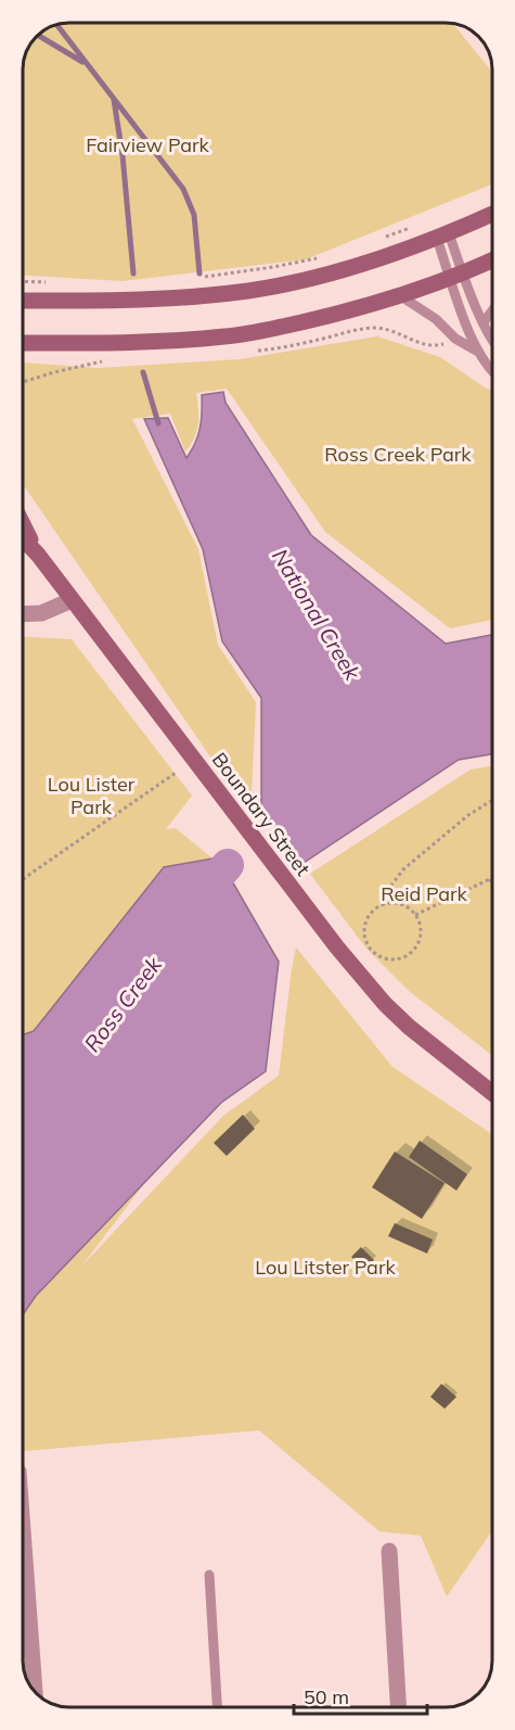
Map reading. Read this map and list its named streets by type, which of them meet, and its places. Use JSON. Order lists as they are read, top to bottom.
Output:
{
  "streets": {
    "main road": ["Boundary Street"]
  },
  "water": ["National Creek", "Ross Creek"],
  "parks": [
    "Fairview Park",
    "Ross Creek Park",
    "Lou Lister Park",
    "Reid Park",
    "Lou Litster Park"
  ],
  "scale_bar": "50 m"
}
